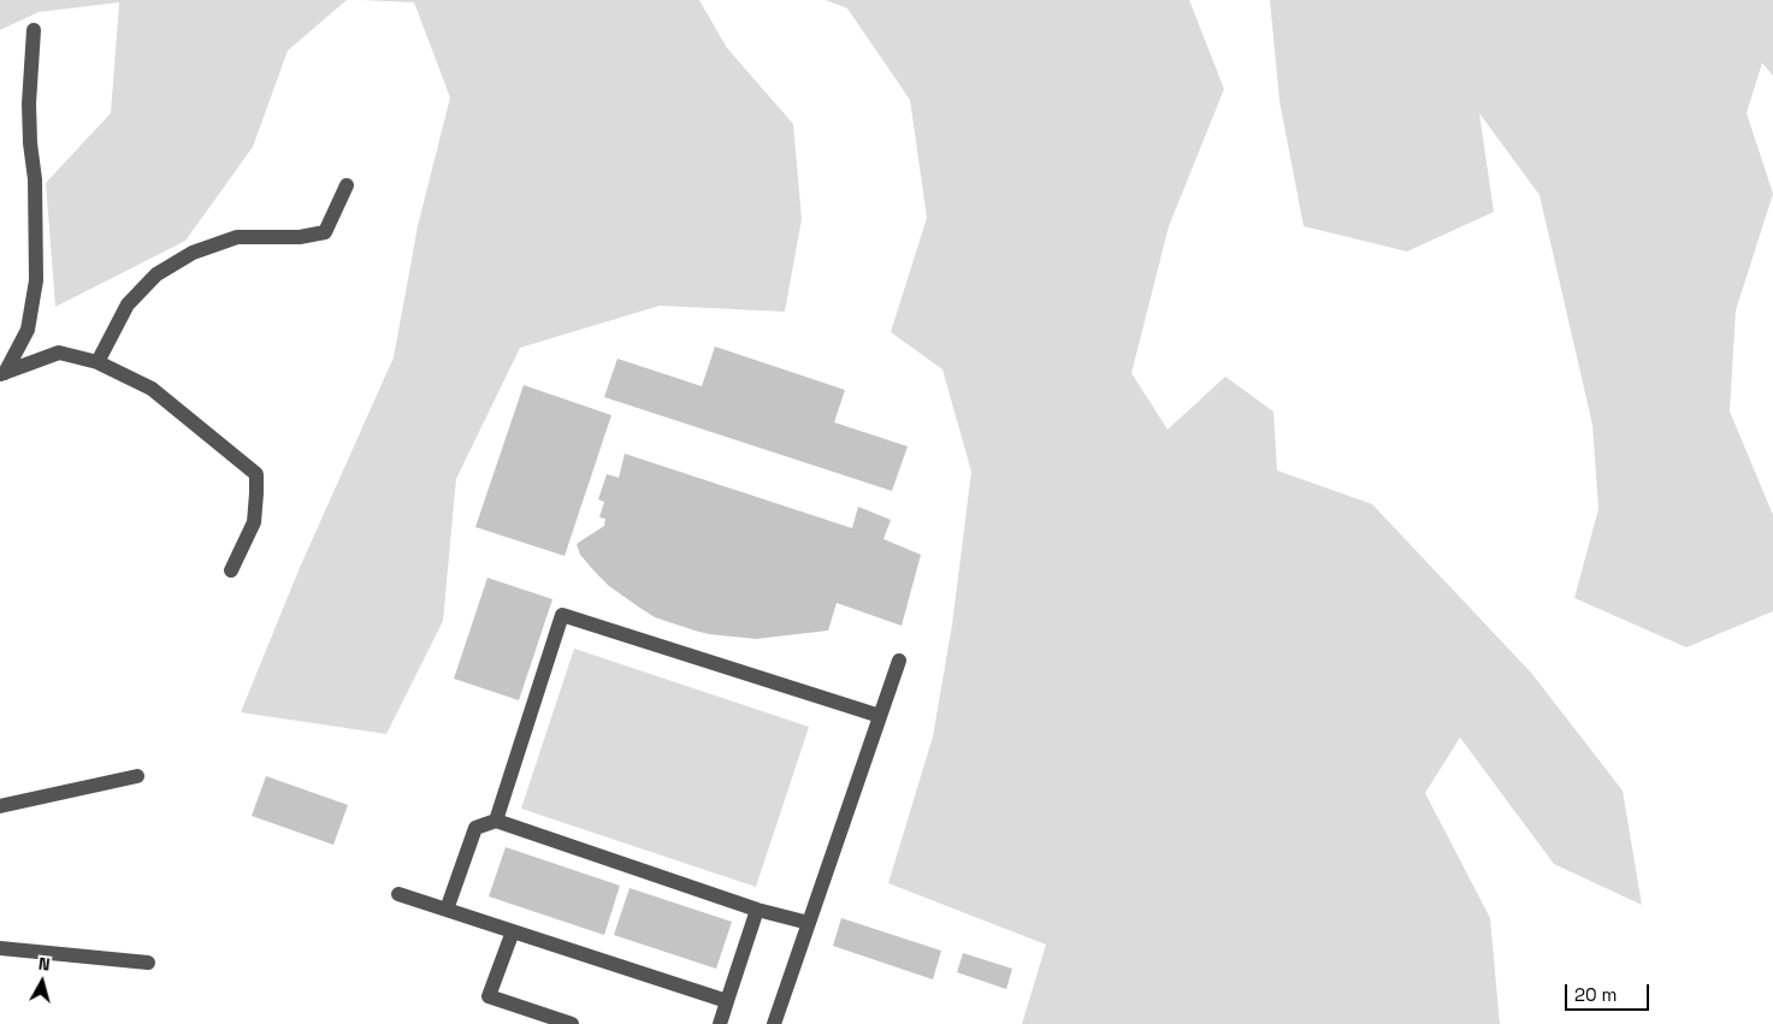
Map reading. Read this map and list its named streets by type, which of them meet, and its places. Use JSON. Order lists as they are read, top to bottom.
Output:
{
  "scale_bar": "20 m",
  "north": "top"
}
